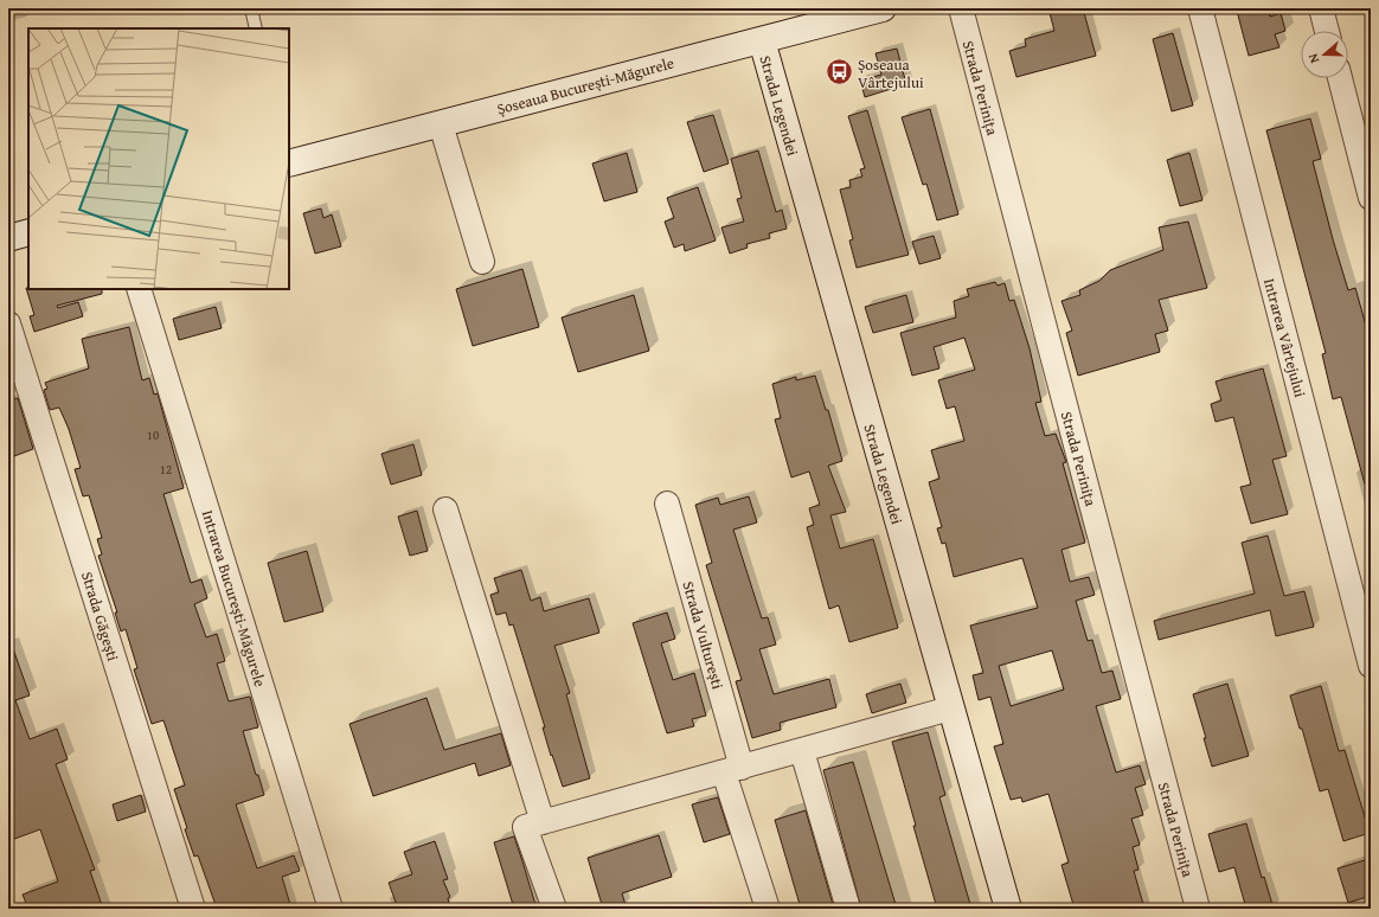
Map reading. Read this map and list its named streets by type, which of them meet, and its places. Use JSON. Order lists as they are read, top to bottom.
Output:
{
  "streets": {
    "street": [
      "Șoseaua București-Măgurele",
      "Strada Perinița",
      "Strada Legendei",
      "Intrarea Vârtejului",
      "Intrarea București-Măgurele",
      "Strada Găgești",
      "Strada Vulturești"
    ]
  },
  "crossings": [
    ["Șoseaua București-Măgurele", "Strada Legendei"]
  ],
  "places": {
    "bus stop": ["Șoseaua Vârtejului"]
  },
  "house_numbers": ["10", "12"],
  "north": "left"
}
